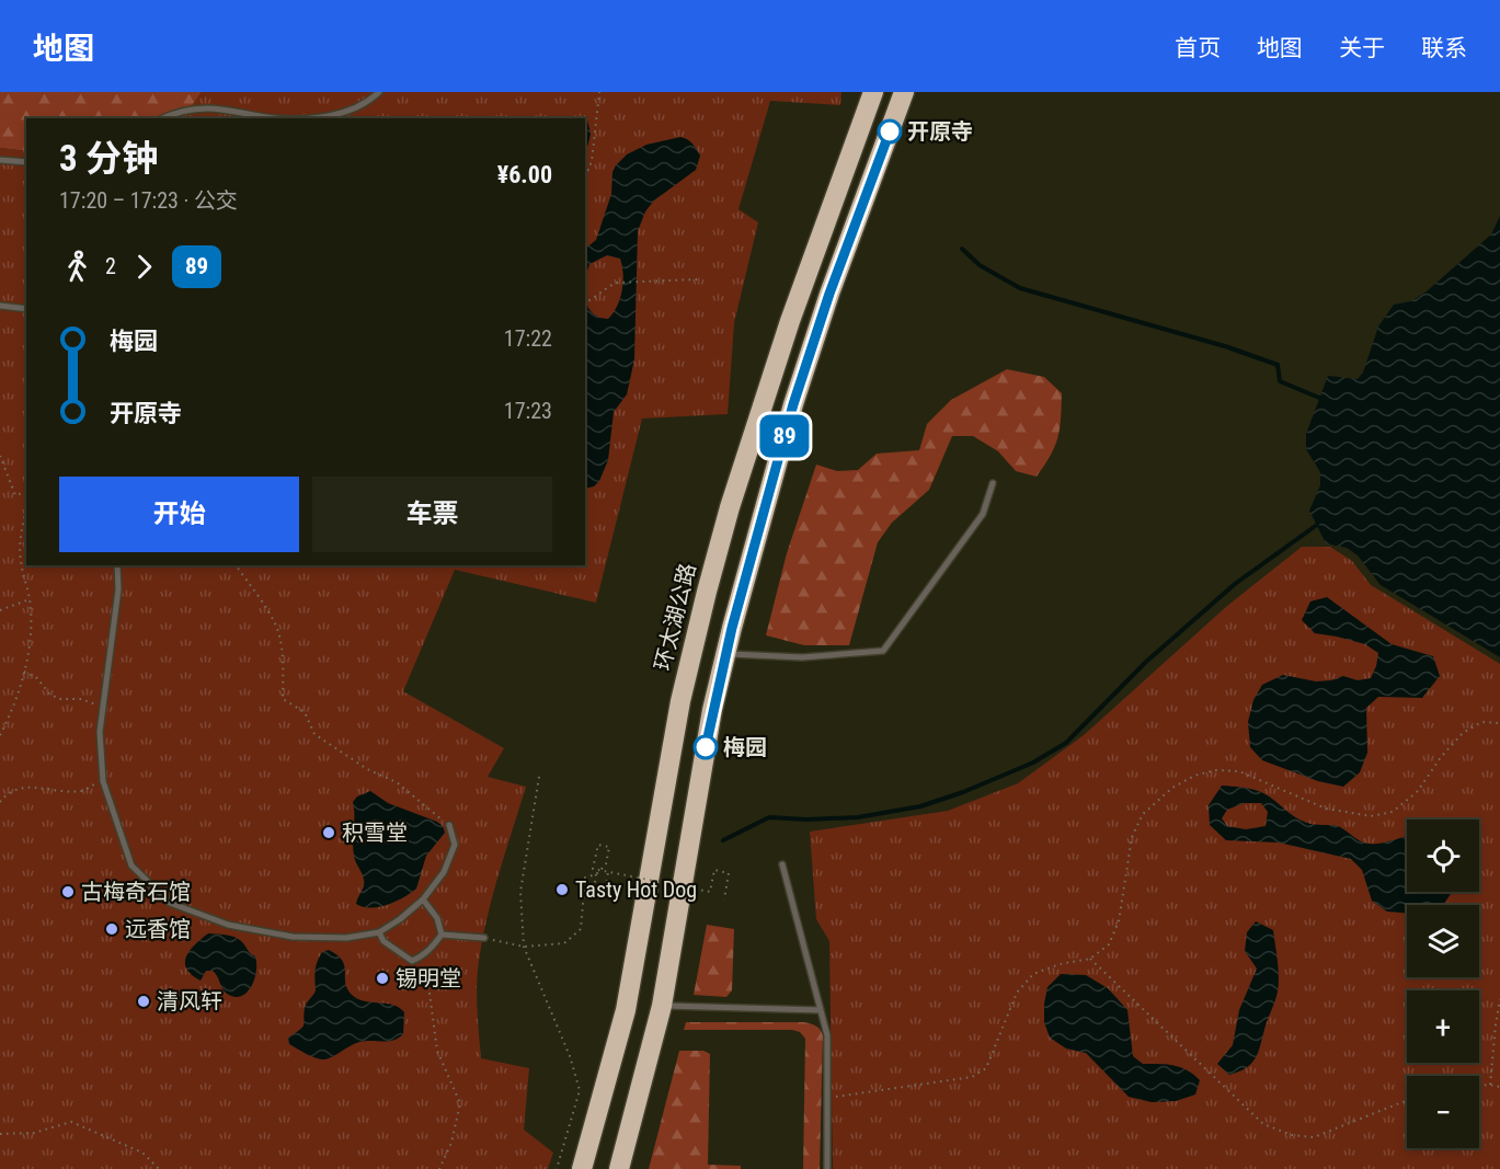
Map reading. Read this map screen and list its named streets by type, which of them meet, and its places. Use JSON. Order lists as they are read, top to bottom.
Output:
{
  "streets": {
    "highway": ["环太湖公路"]
  },
  "places": [
    "开原寺",
    "梅园",
    "积雪堂",
    "Tasty Hot Dog",
    "古梅奇石馆",
    "远香馆",
    "锡明堂",
    "清风轩"
  ],
  "lines": ["bus line 89"],
  "page": {
    "header": "地图",
    "nav": [
      "首页",
      "地图",
      "关于",
      "联系"
    ],
    "on_map": "89",
    "heading": ["3 分钟", "17:20 – 17:23 · 公交", "¥6.00"],
    "legs": ["2", "89"],
    "list": [
      {
        "name": "梅园",
        "value": "17:22"
      },
      {
        "name": "开原寺",
        "value": "17:23"
      }
    ],
    "buttons": ["开始", "车票"],
    "map_buttons": ["+", "−"]
  }
}
